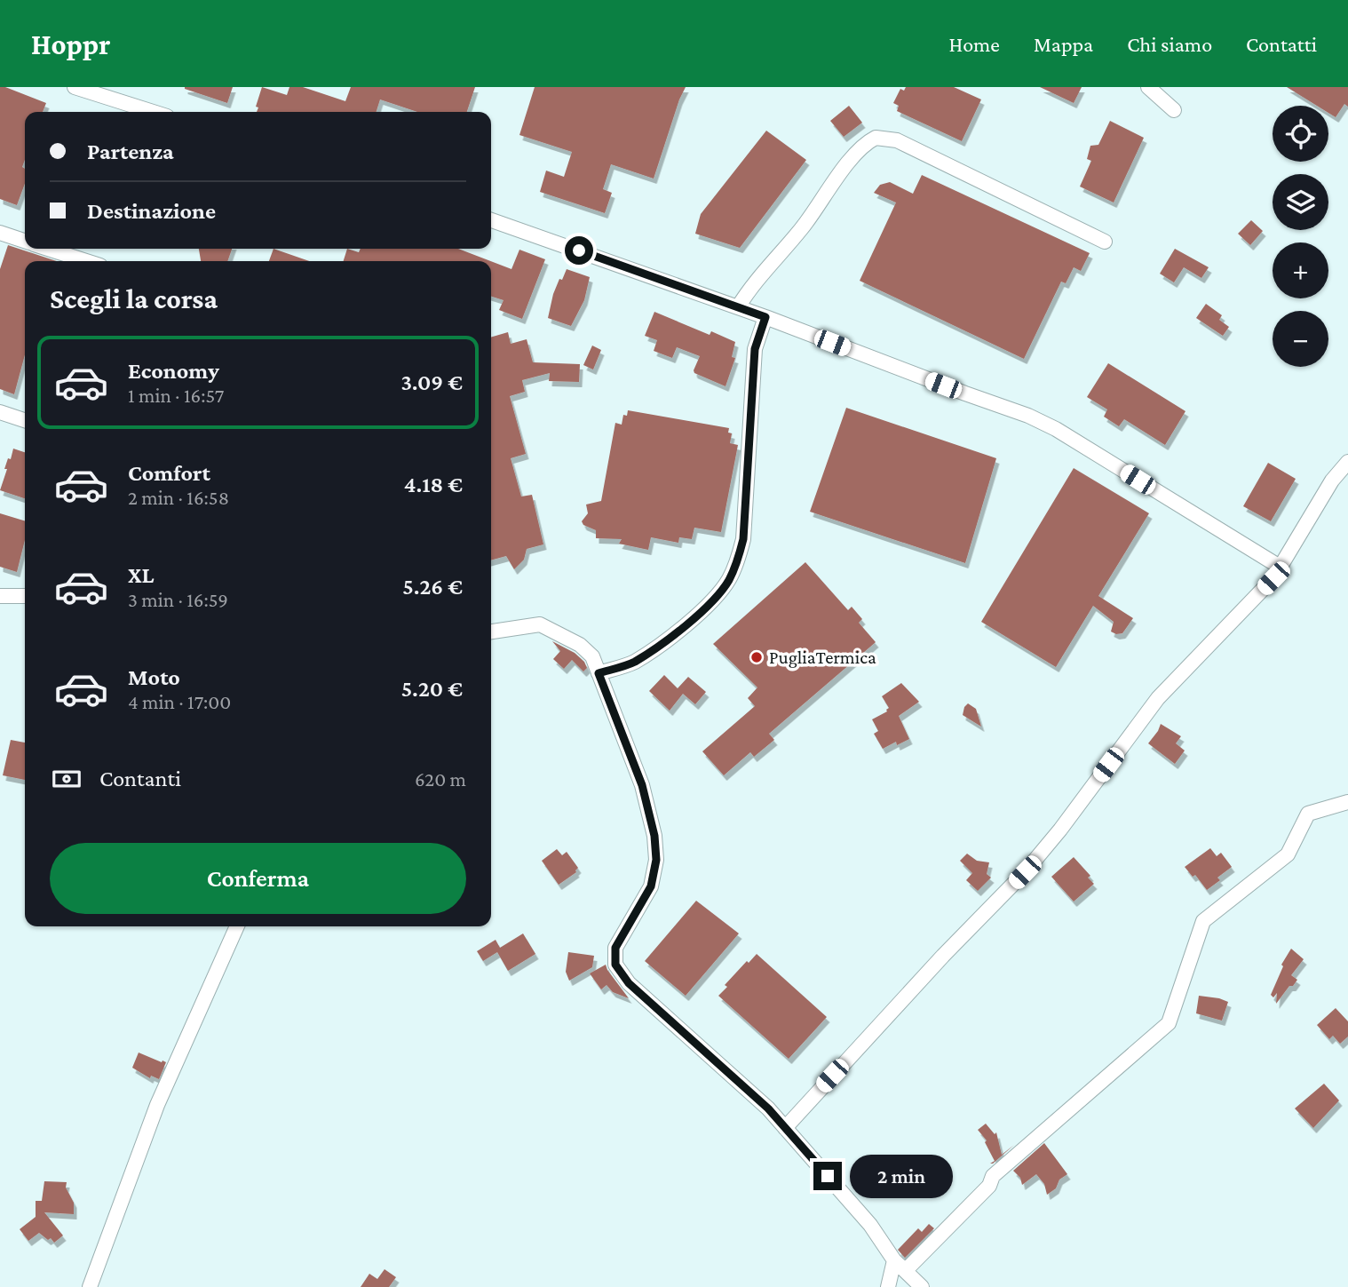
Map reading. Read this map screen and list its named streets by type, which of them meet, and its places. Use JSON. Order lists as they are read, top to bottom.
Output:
{
  "places": ["PugliaTermica"],
  "page": {
    "header": "Hoppr",
    "nav": [
      "Home",
      "Mappa",
      "Chi siamo",
      "Contatti"
    ],
    "map_buttons": ["+", "−"],
    "banner": ["Partenza", "Destinazione"],
    "heading": "Scegli la corsa",
    "list": [
      {
        "name": "Economy",
        "note": "1 min · 16:57",
        "value": "3.09 €"
      },
      {
        "name": "Comfort",
        "note": "2 min · 16:58",
        "value": "4.18 €"
      },
      {
        "name": "XL",
        "note": "3 min · 16:59",
        "value": "5.26 €"
      },
      {
        "name": "Moto",
        "note": "4 min · 17:00",
        "value": "5.20 €"
      }
    ],
    "pay": ["Contanti", "620 m"],
    "buttons": "Conferma",
    "bubble": "2 min"
  }
}
